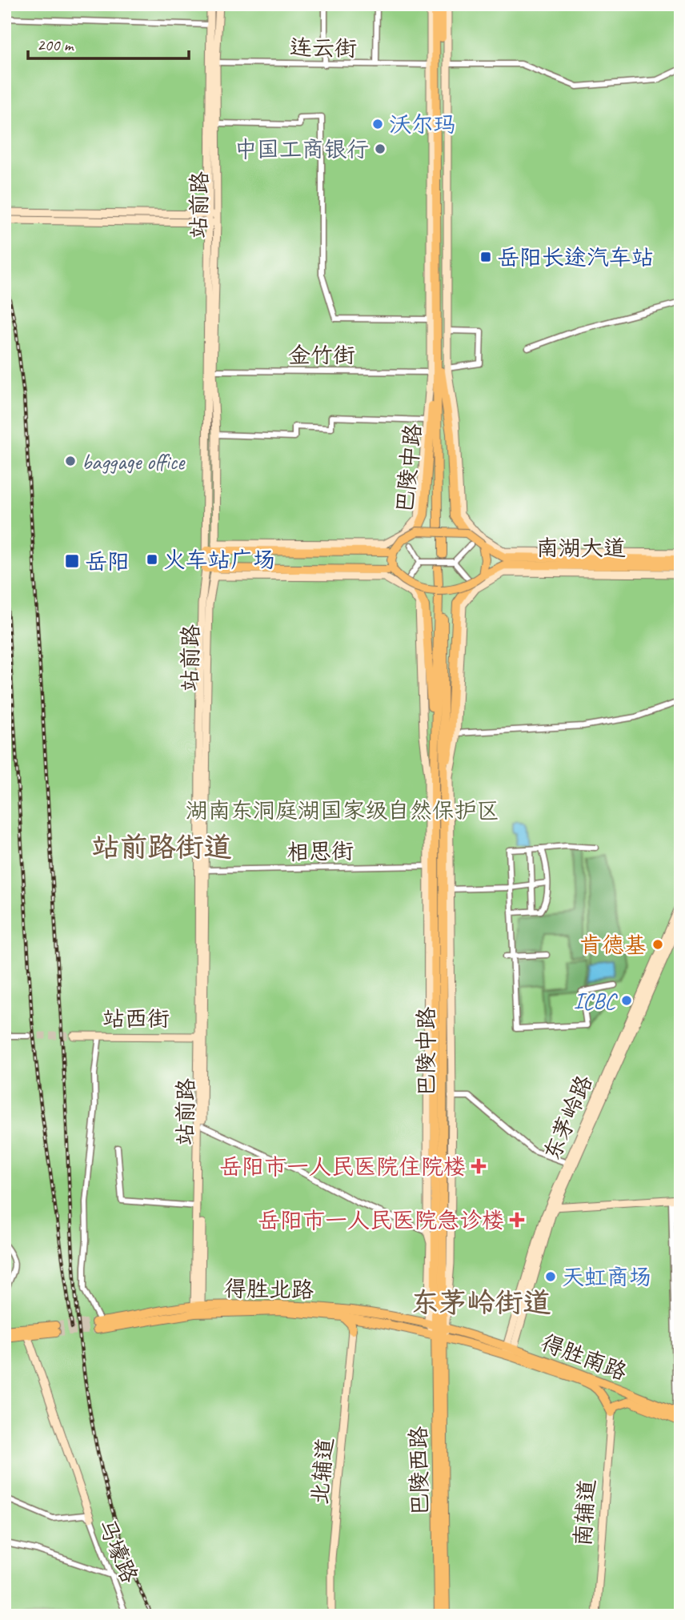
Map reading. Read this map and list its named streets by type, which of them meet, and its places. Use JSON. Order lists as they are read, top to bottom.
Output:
{
  "streets": {
    "main road": [
      "站前路",
      "巴陵中路",
      "南湖大道",
      "站西街",
      "东茅岭路",
      "得胜北路",
      "得胜南路",
      "北辅道",
      "巴陵西路",
      "南辅道"
    ],
    "street": [
      "连云街",
      "金竹街",
      "相思街",
      "马壕路"
    ]
  },
  "crossings": [
    ["连云街", "站前路"],
    ["站前路", "金竹街"],
    ["站前路", "相思街"],
    ["站前路", "站西街"],
    ["站前路", "得胜北路"],
    ["站前路", "得胜南路"],
    ["金竹街", "巴陵中路"],
    ["巴陵中路", "南湖大道"],
    ["巴陵中路", "相思街"],
    ["巴陵中路", "得胜北路"],
    ["巴陵中路", "得胜南路"],
    ["巴陵中路", "巴陵西路"],
    ["东茅岭路", "得胜南路"],
    ["得胜北路", "得胜南路"],
    ["得胜北路", "巴陵西路"],
    ["得胜南路", "巴陵西路"],
    ["得胜南路", "南辅道"]
  ],
  "districts": ["站前路街道", "东茅岭街道"],
  "parks": ["湖南东洞庭湖国家级自然保护区"],
  "places": {
    "other": [
      "沃尔玛",
      "中国工商银行",
      "baggage office",
      "肯德基",
      "ICBC",
      "天虹商场"
    ],
    "transit": ["岳阳长途汽车站", "火车站广场", "岳阳"],
    "health": ["岳阳市一人民医院住院楼", "岳阳市一人民医院急诊楼"]
  },
  "scale_bar": "200 m"
}
